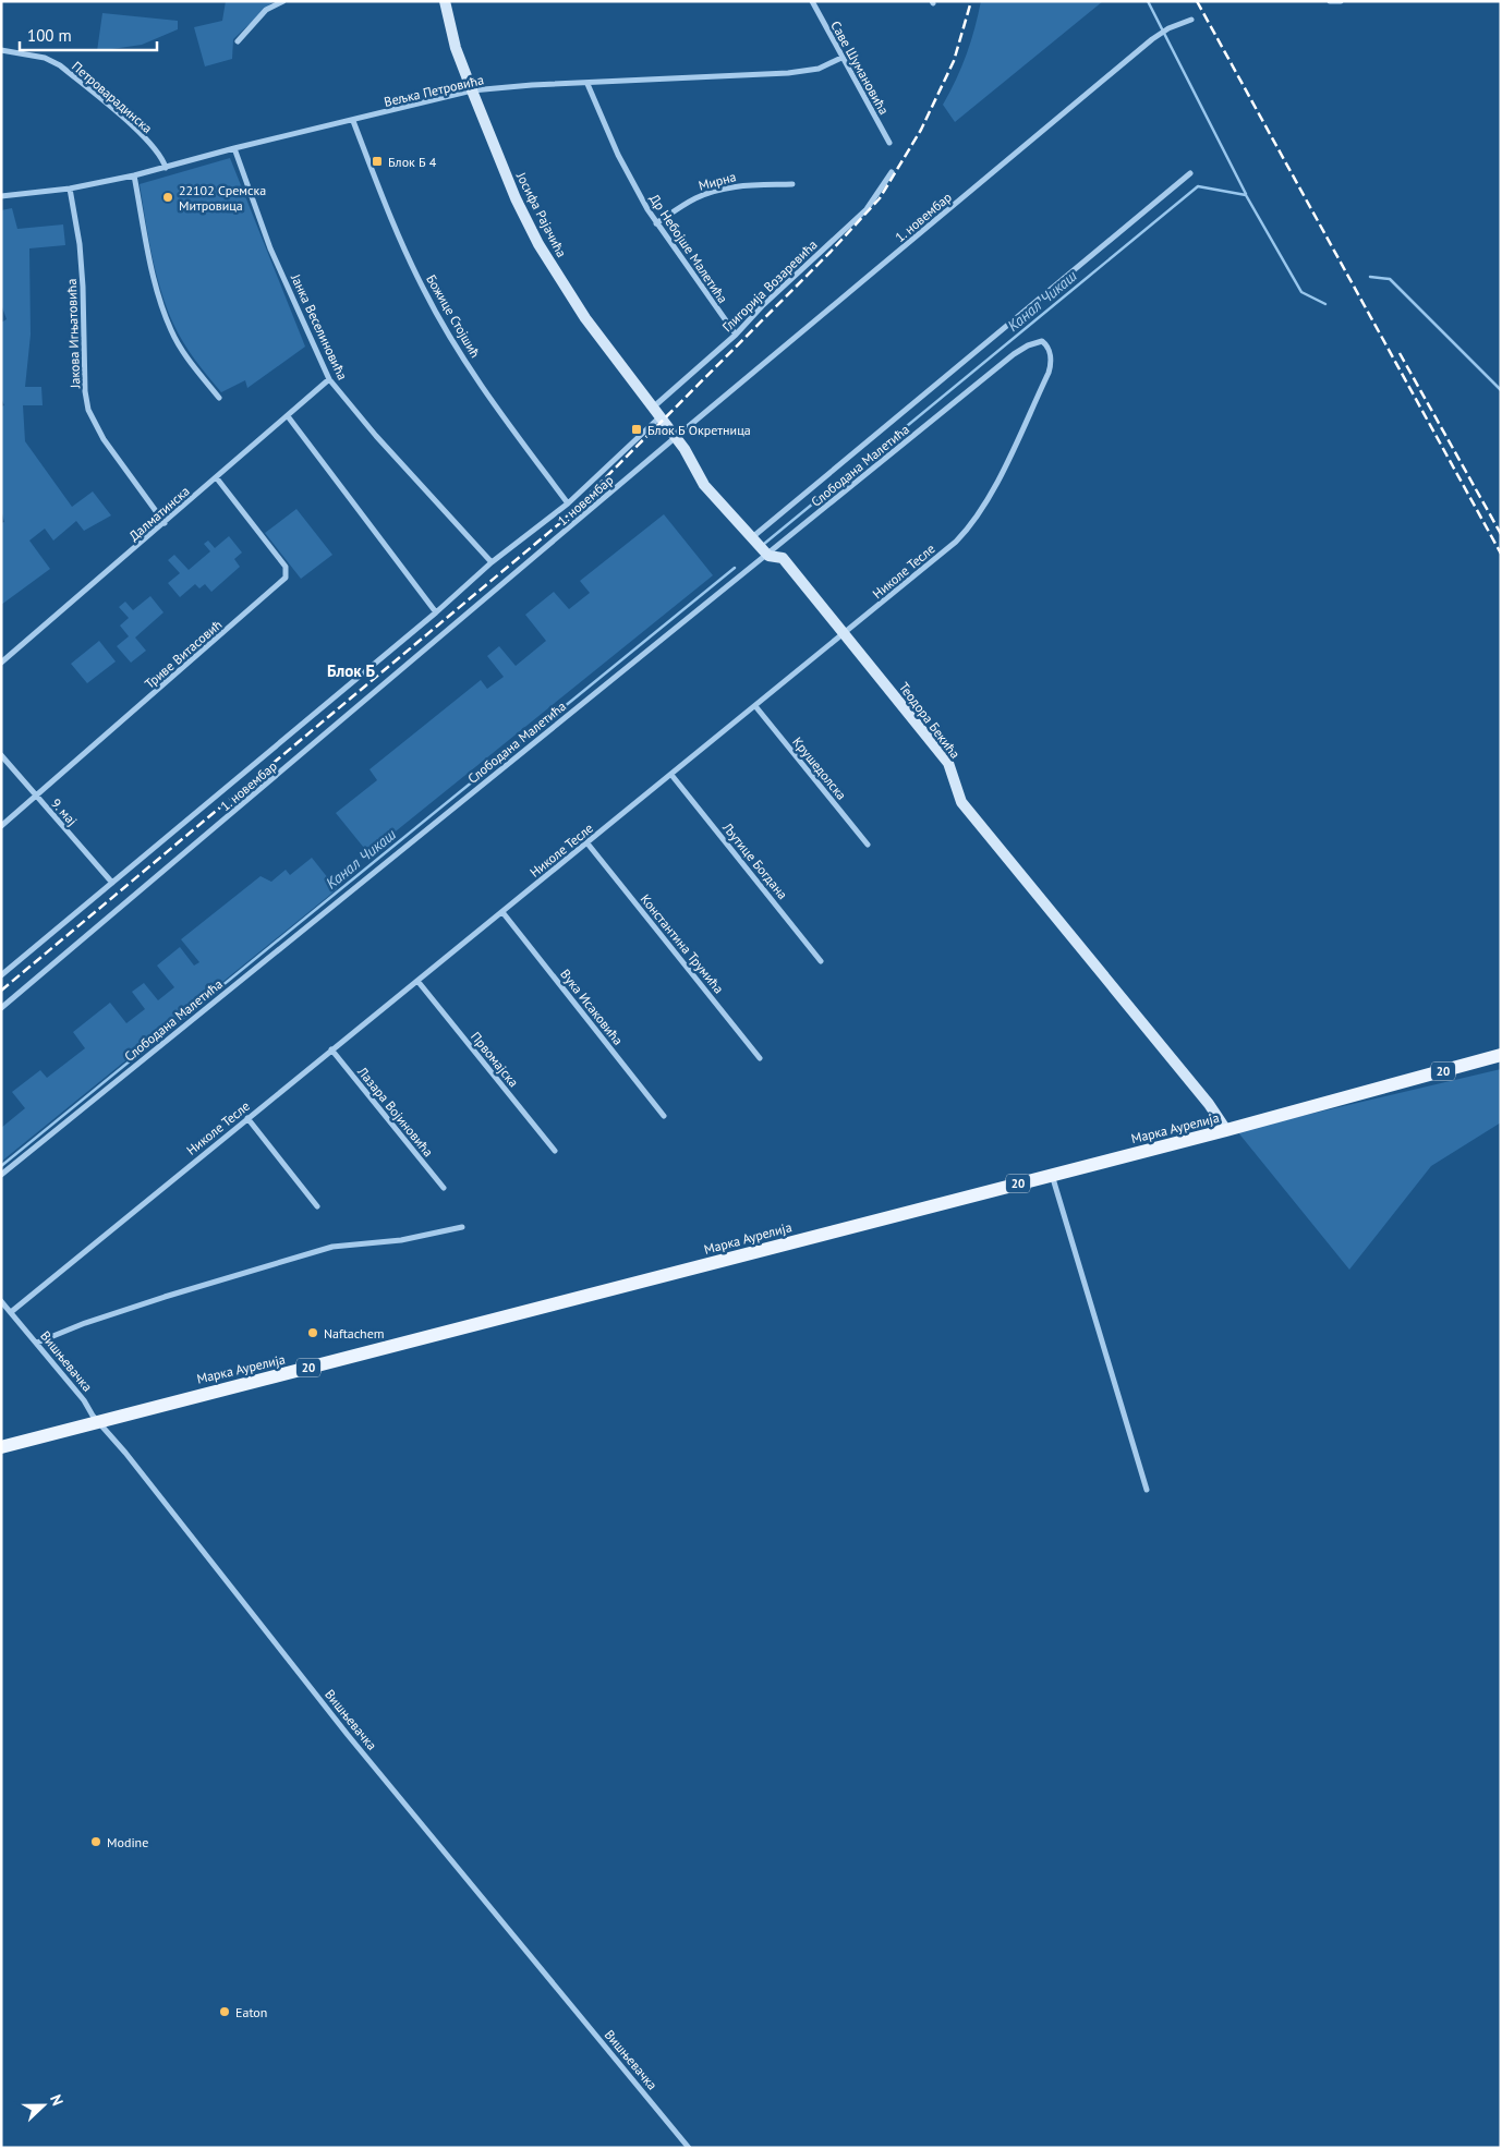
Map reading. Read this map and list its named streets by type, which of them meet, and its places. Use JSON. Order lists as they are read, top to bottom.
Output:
{
  "streets": {
    "main road": ["20", "Марка Аурелија"],
    "street": [
      "Саве Шумановића",
      "Вељка Петровића",
      "Петроварадинска",
      "Мирна",
      "Јосифа Рајачића",
      "1. новембар",
      "Др Небојше Малетића",
      "Глигорија Возаревића",
      "Божице Стојшић",
      "Јанка Веселиновића",
      "Јакова Игњатовића",
      "Слободана Малетића",
      "Далматинска",
      "Николе Тесле",
      "Триве Витасовић",
      "Теодора Бекића",
      "Крушедолска",
      "9. мај",
      "Љутице Богдана",
      "Константина Трумића",
      "Вука Исаковића",
      "Првомајска",
      "Лазара Војиновића",
      "Вишњевачка"
    ]
  },
  "crossings": [
    ["Саве Шумановића", "Вељка Петровића"],
    ["Вељка Петровића", "Петроварадинска"],
    ["Вељка Петровића", "Јосифа Рајачића"],
    ["Вељка Петровића", "Др Небојше Малетића"],
    ["Вељка Петровића", "Божице Стојшић"],
    ["Вељка Петровића", "Јанка Веселиновића"],
    ["Вељка Петровића", "Јакова Игњатовића"],
    ["Мирна", "Др Небојше Малетића"],
    ["Јосифа Рајачића", "1. новембар"],
    ["Јосифа Рајачића", "Глигорија Возаревића"],
    ["Јосифа Рајачића", "Теодора Бекића"],
    ["1. новембар", "Божице Стојшић"],
    ["1. новембар", "Јанка Веселиновића"],
    ["1. новембар", "Теодора Бекића"],
    ["1. новембар", "9. мај"],
    ["Др Небојше Малетића", "Глигорија Возаревића"],
    ["Јанка Веселиновића", "Далматинска"],
    ["Јакова Игњатовића", "Далматинска"],
    ["Слободана Малетића", "Николе Тесле"],
    ["Слободана Малетића", "Теодора Бекића"],
    ["Далматинска", "Триве Витасовић"],
    ["Николе Тесле", "Теодора Бекића"],
    ["Николе Тесле", "Крушедолска"],
    ["Николе Тесле", "Љутице Богдана"],
    ["Николе Тесле", "Константина Трумића"],
    ["Николе Тесле", "Вука Исаковића"],
    ["Николе Тесле", "Првомајска"],
    ["Николе Тесле", "Лазара Војиновића"],
    ["Николе Тесле", "Вишњевачка"],
    ["Триве Витасовић", "9. мај"],
    ["Теодора Бекића", "Марка Аурелија"],
    ["Марка Аурелија", "Вишњевачка"]
  ],
  "districts": ["Блок Б"],
  "water": ["Канал Чикаш"],
  "places": {
    "transit": ["Блок Б 4", "Блок Б Окретница"],
    "other": [
      "22102 Сремска Митровица",
      "Naftachem",
      "Modine",
      "Eaton"
    ]
  },
  "scale_bar": "100 m",
  "north": "right"
}
